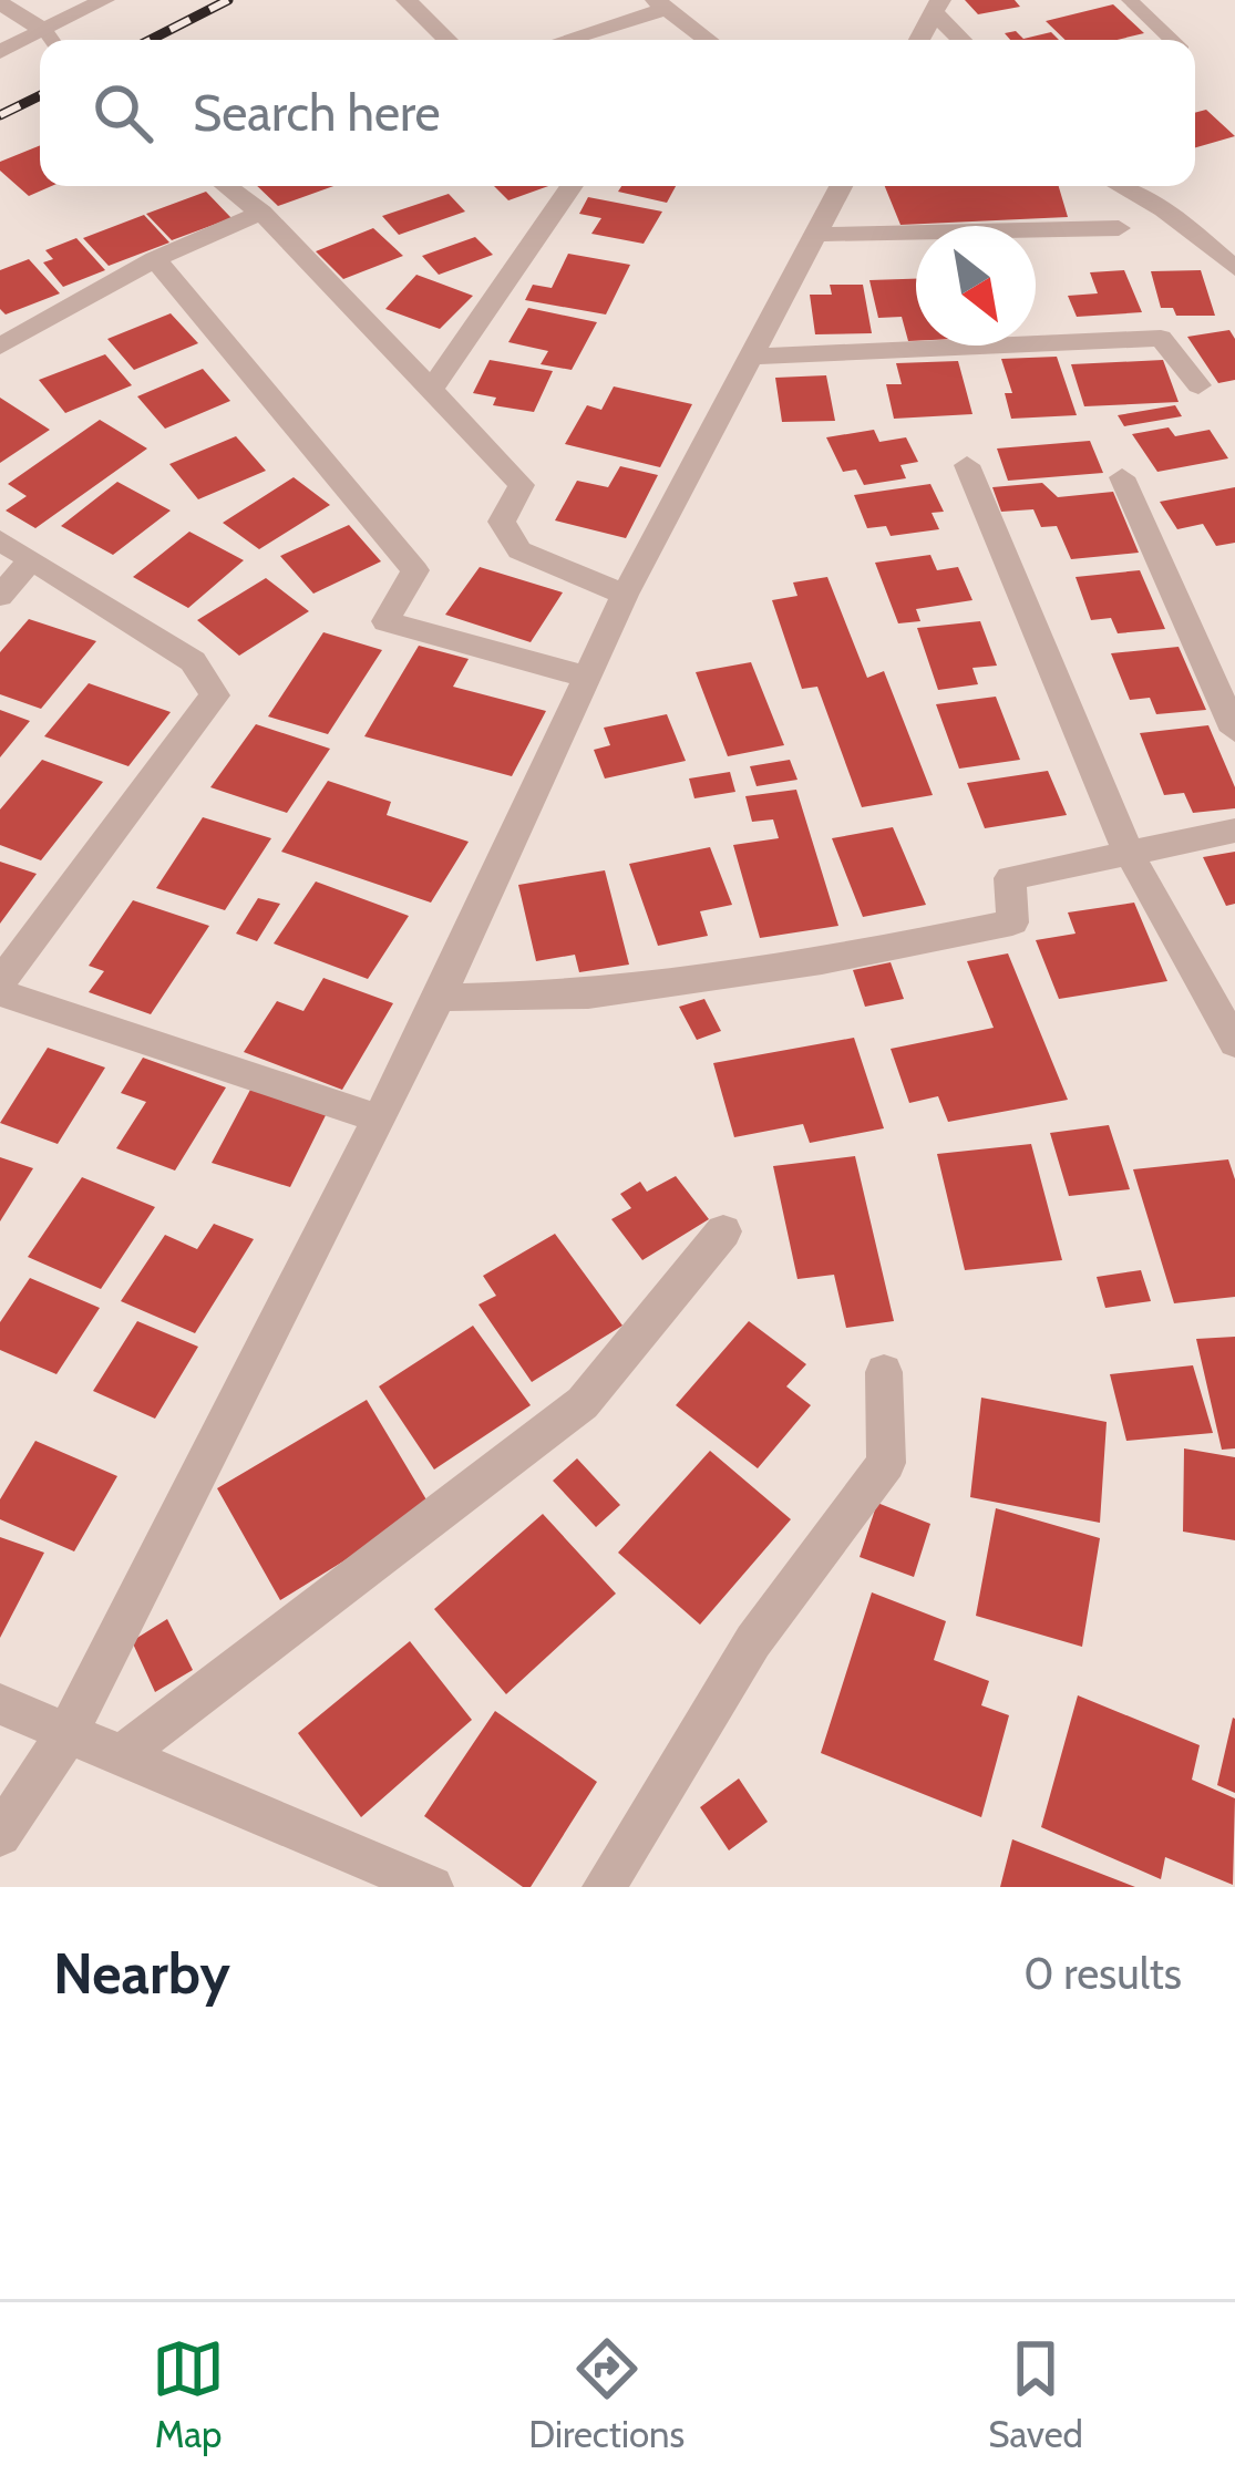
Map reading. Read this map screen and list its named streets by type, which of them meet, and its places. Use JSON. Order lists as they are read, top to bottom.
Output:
{
  "north": "bottom right",
  "page": {
    "search": "Search here",
    "heading": ["Nearby", "0 results"],
    "nav": ["Map", "Directions", "Saved"]
  }
}
